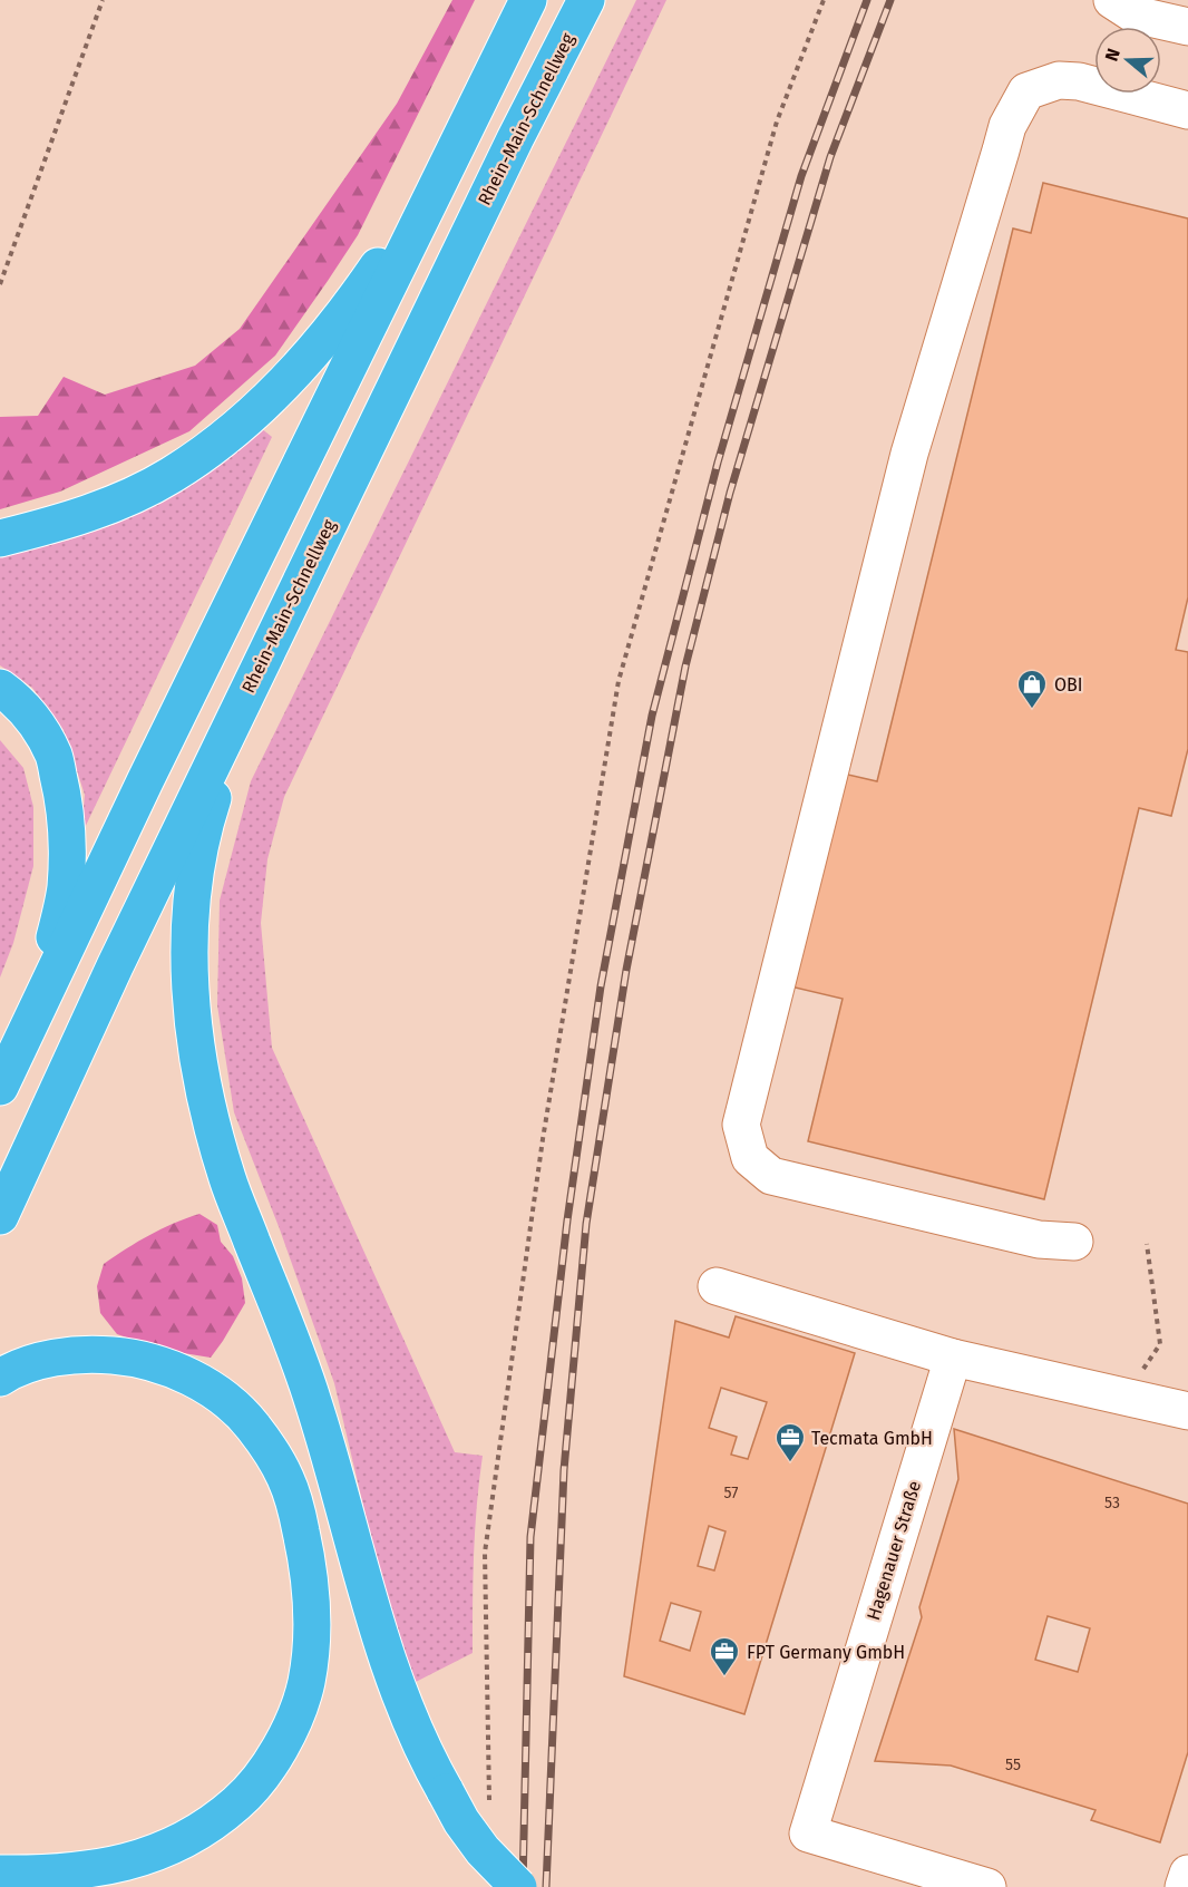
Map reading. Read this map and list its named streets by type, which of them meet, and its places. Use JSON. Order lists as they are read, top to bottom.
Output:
{
  "streets": {
    "highway": ["Rhein-Main-Schnellweg"],
    "lane": ["Hagenauer Straße"]
  },
  "places": {
    "shop": ["OBI"],
    "office": ["Tecmata GmbH", "FPT Germany GmbH"]
  },
  "house_numbers": ["57", "53", "55"],
  "north": "left"
}
